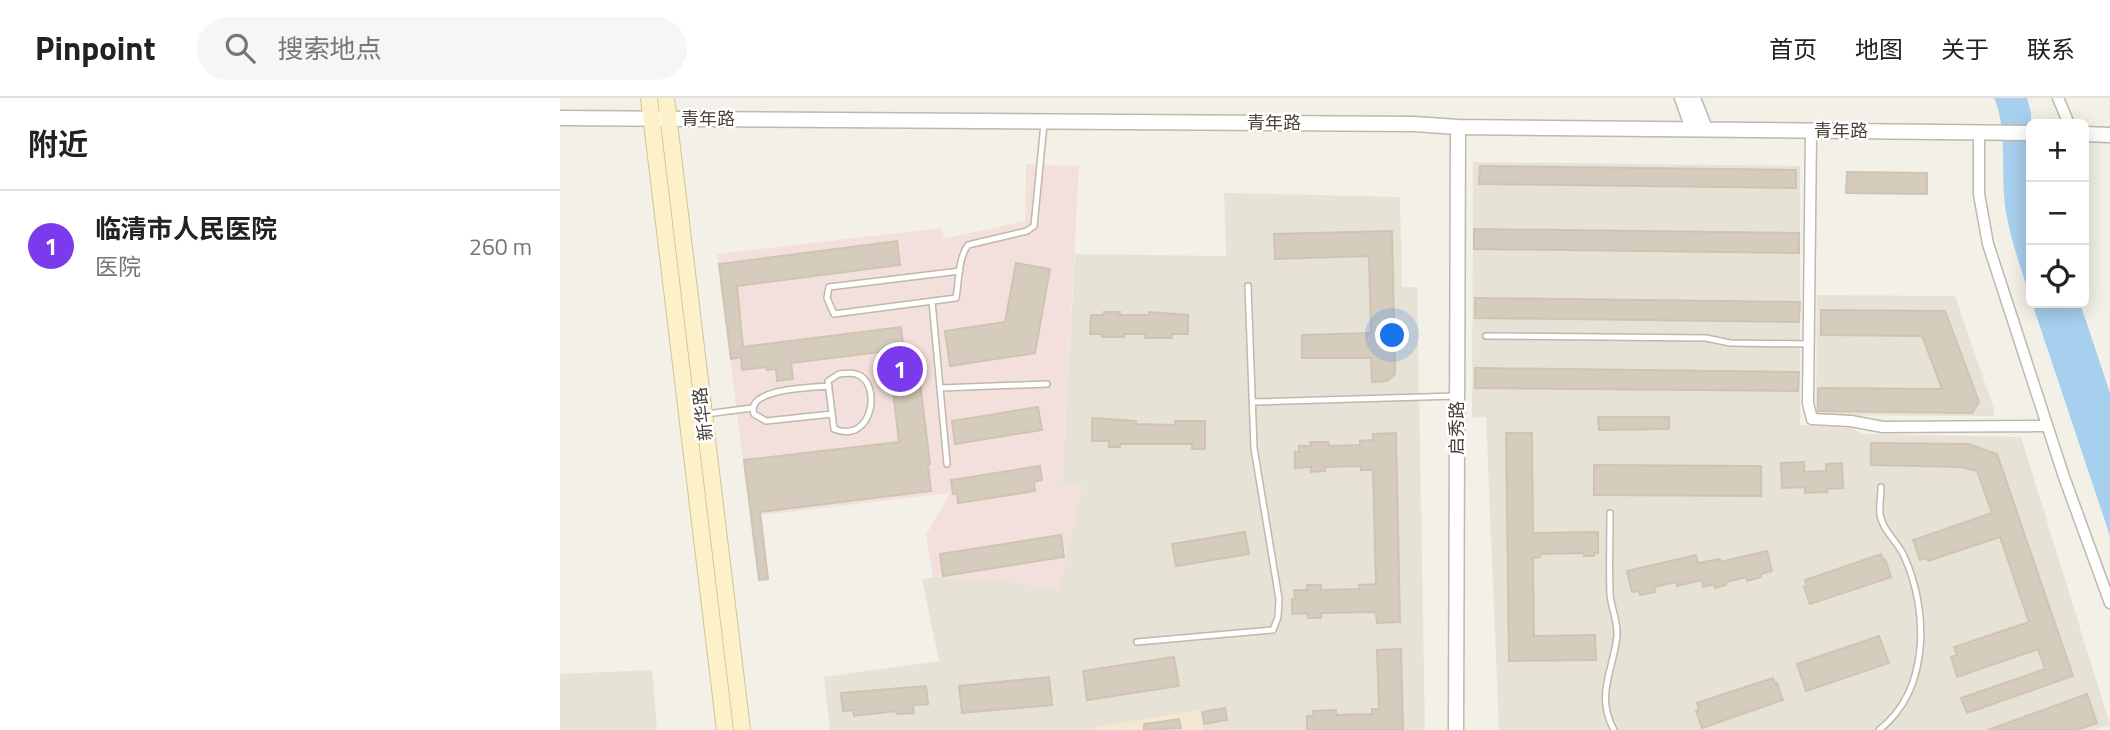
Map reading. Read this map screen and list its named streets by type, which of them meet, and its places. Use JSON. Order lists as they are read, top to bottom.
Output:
{
  "streets": {
    "main road": ["新华路"],
    "street": ["青年路", "启秀路"]
  },
  "crossings": [
    ["青年路", "新华路"],
    ["青年路", "启秀路"]
  ],
  "page": {
    "header": "Pinpoint",
    "search": "搜索地点",
    "nav": [
      "首页",
      "地图",
      "关于",
      "联系"
    ],
    "heading": "附近",
    "map_buttons": ["+", "−"],
    "list": [
      {
        "mark": "1",
        "name": "临清市人民医院",
        "note": "医院",
        "value": "260 m"
      }
    ],
    "pins": "1"
  }
}
